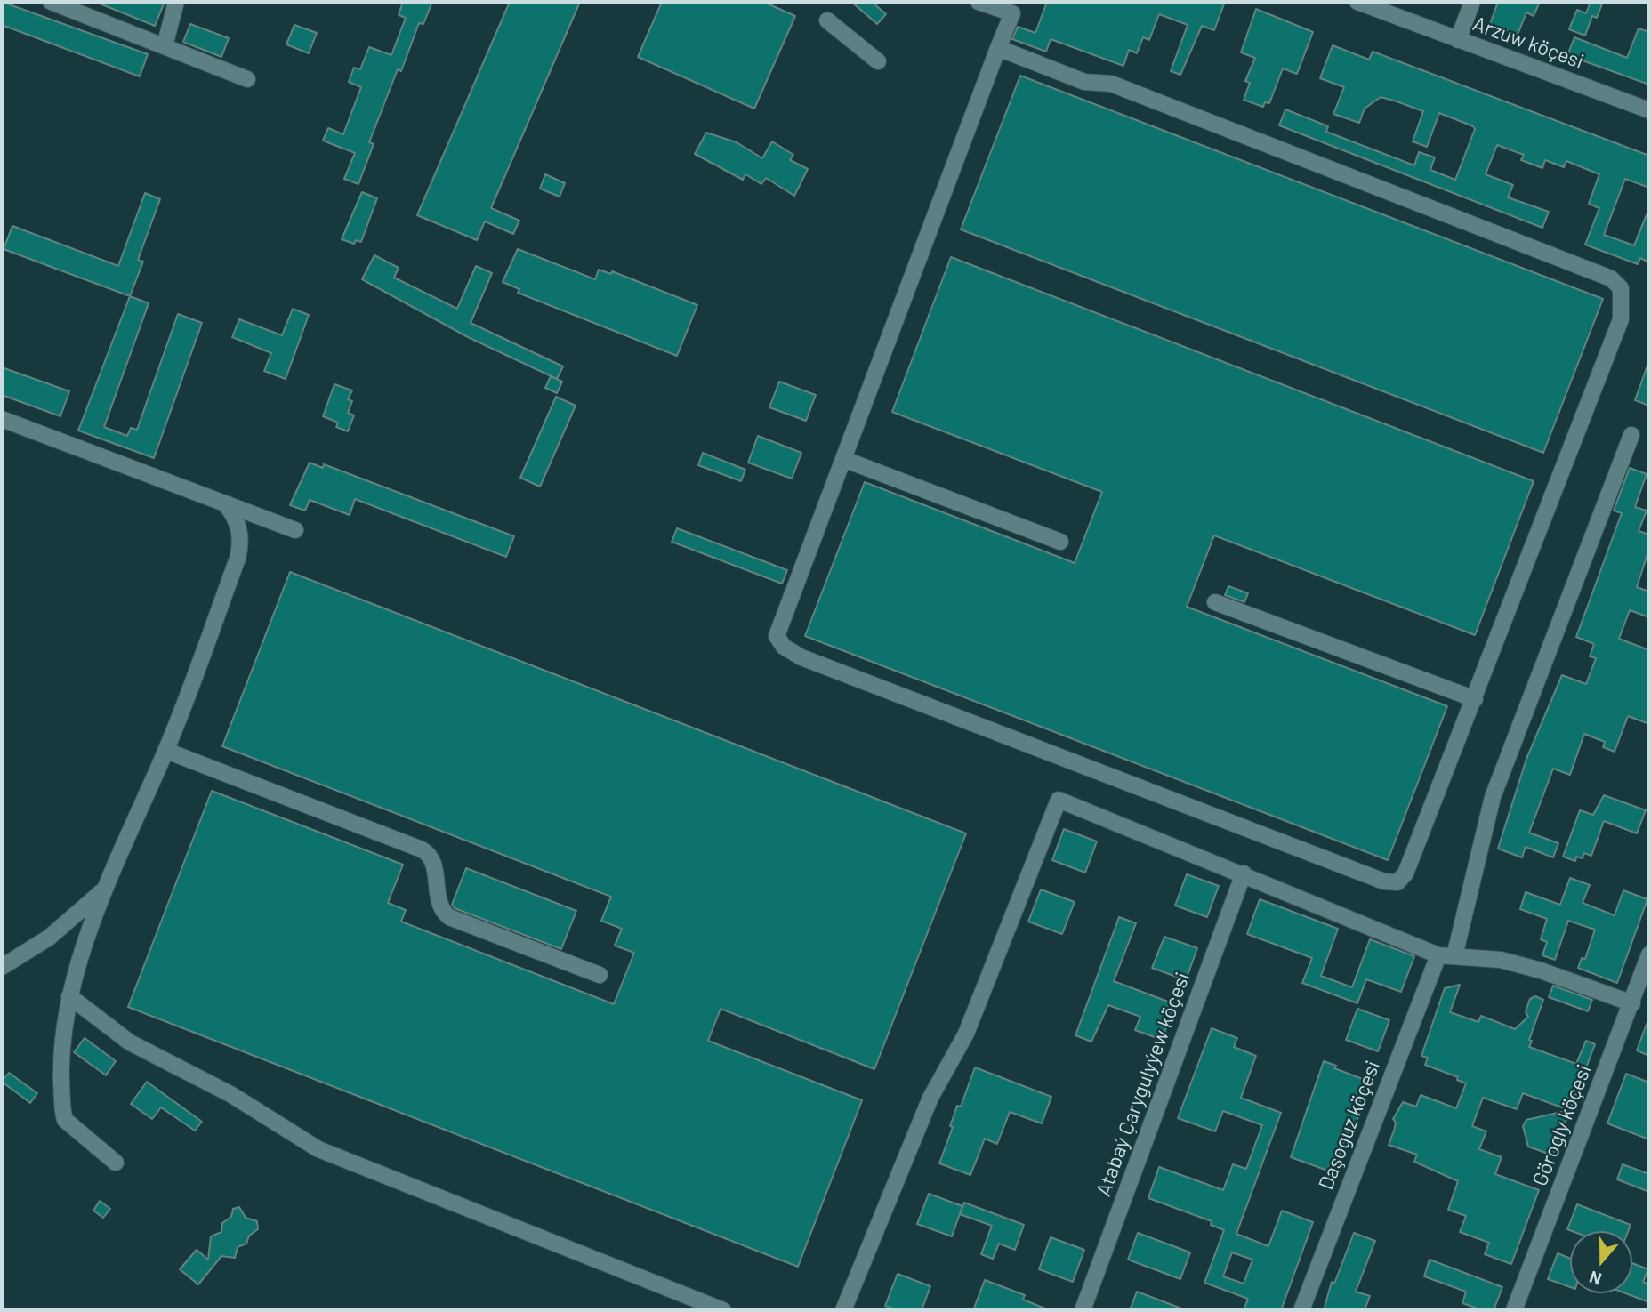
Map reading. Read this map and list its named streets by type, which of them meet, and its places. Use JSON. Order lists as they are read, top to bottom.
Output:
{
  "streets": {
    "street": [
      "Arzuw köçesi",
      "Atabaý Çarygulyýew köçesi",
      "Daşoguz köçesi",
      "Görogly köçesi"
    ]
  },
  "north": "bottom"
}
